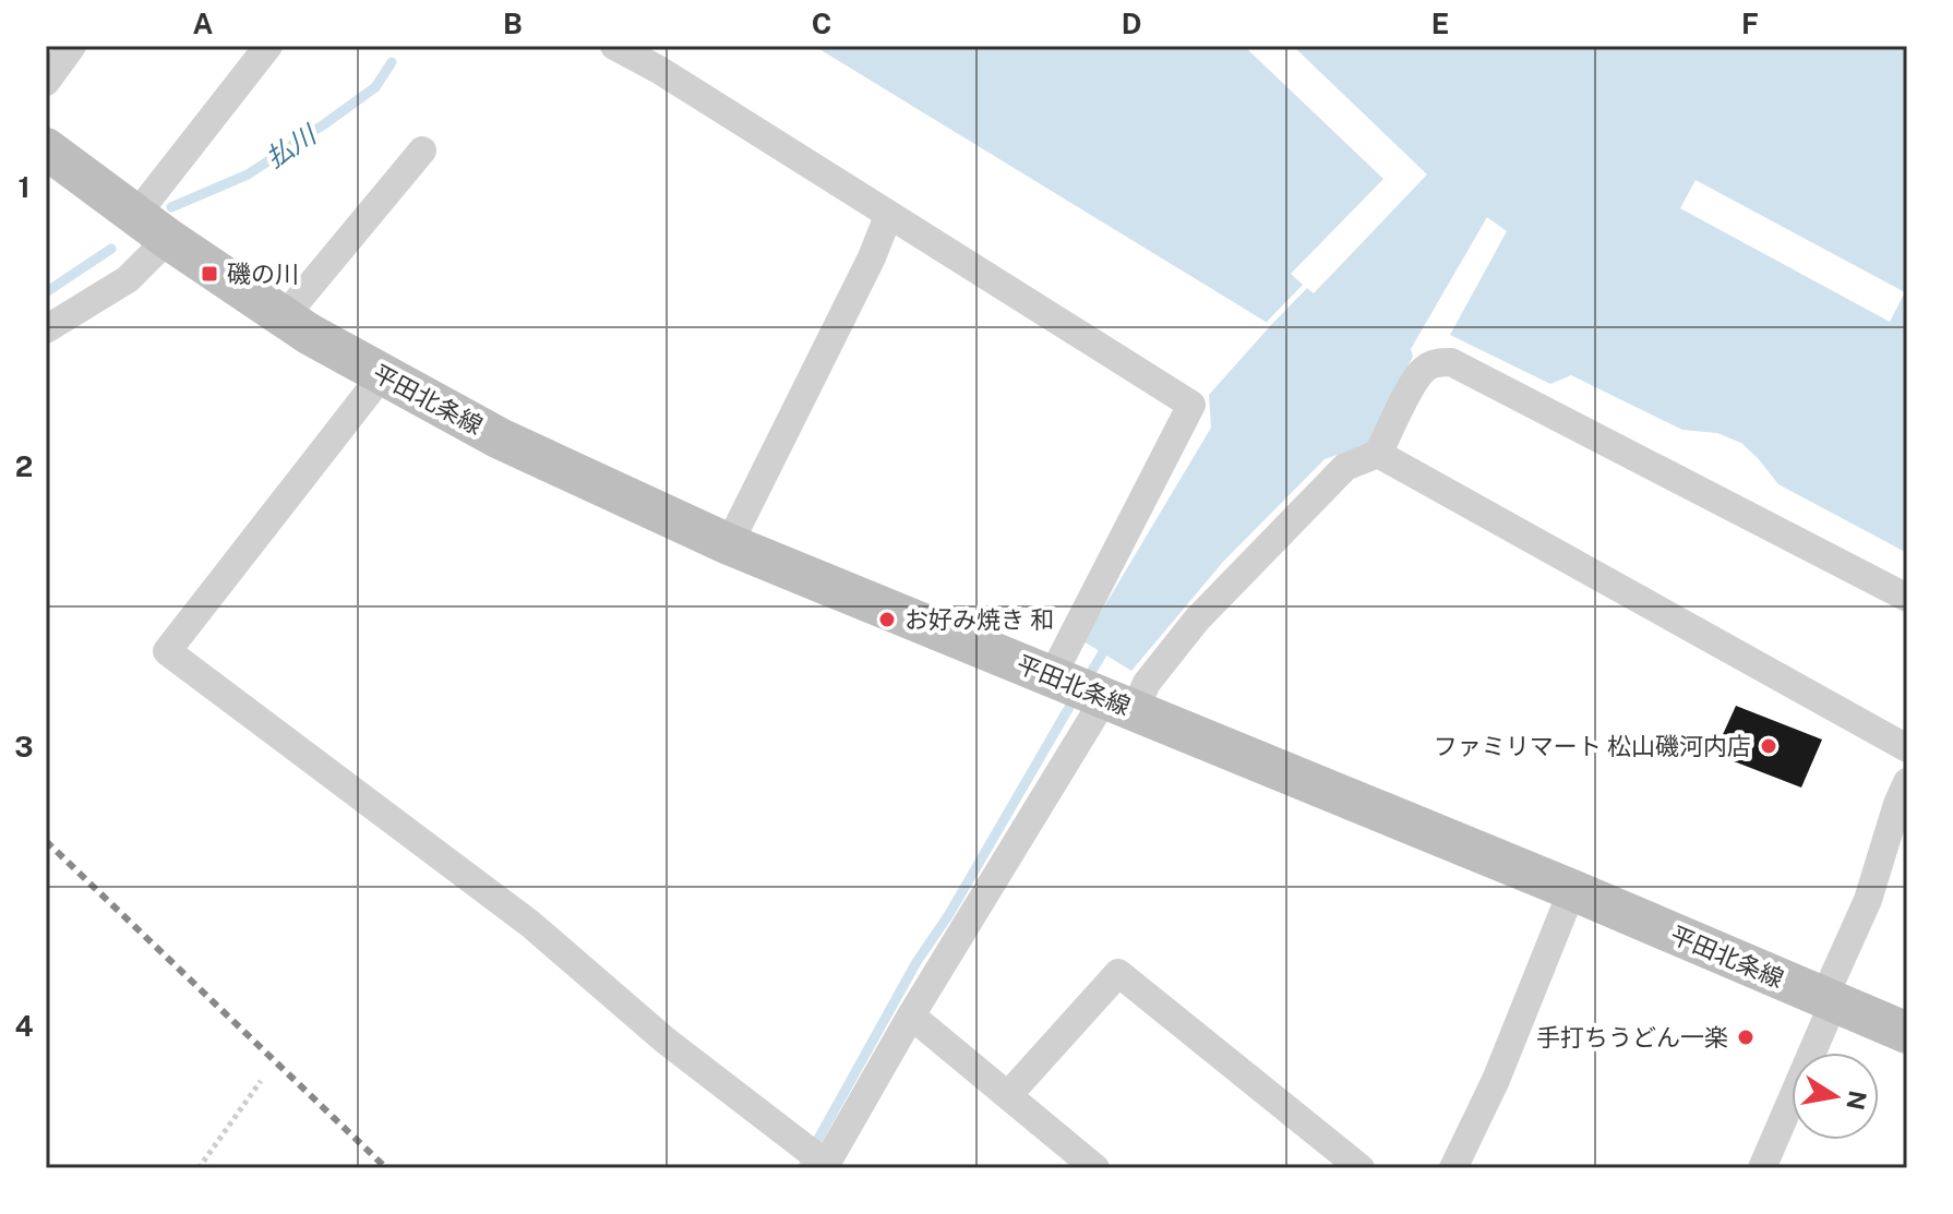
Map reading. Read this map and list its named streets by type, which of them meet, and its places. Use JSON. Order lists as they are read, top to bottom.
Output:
{
  "streets": {
    "main road": ["平田北条線"]
  },
  "water": ["払川"],
  "places": {
    "transit": ["磯の川"],
    "other": ["お好み焼き 和", "ファミリマート 松山磯河内店", "手打ちうどん一楽"]
  },
  "north": "right",
  "grid": {
    "columns": [
      "A",
      "B",
      "C",
      "D",
      "E",
      "F"
    ],
    "rows": [
      "1",
      "2",
      "3",
      "4"
    ]
  }
}
